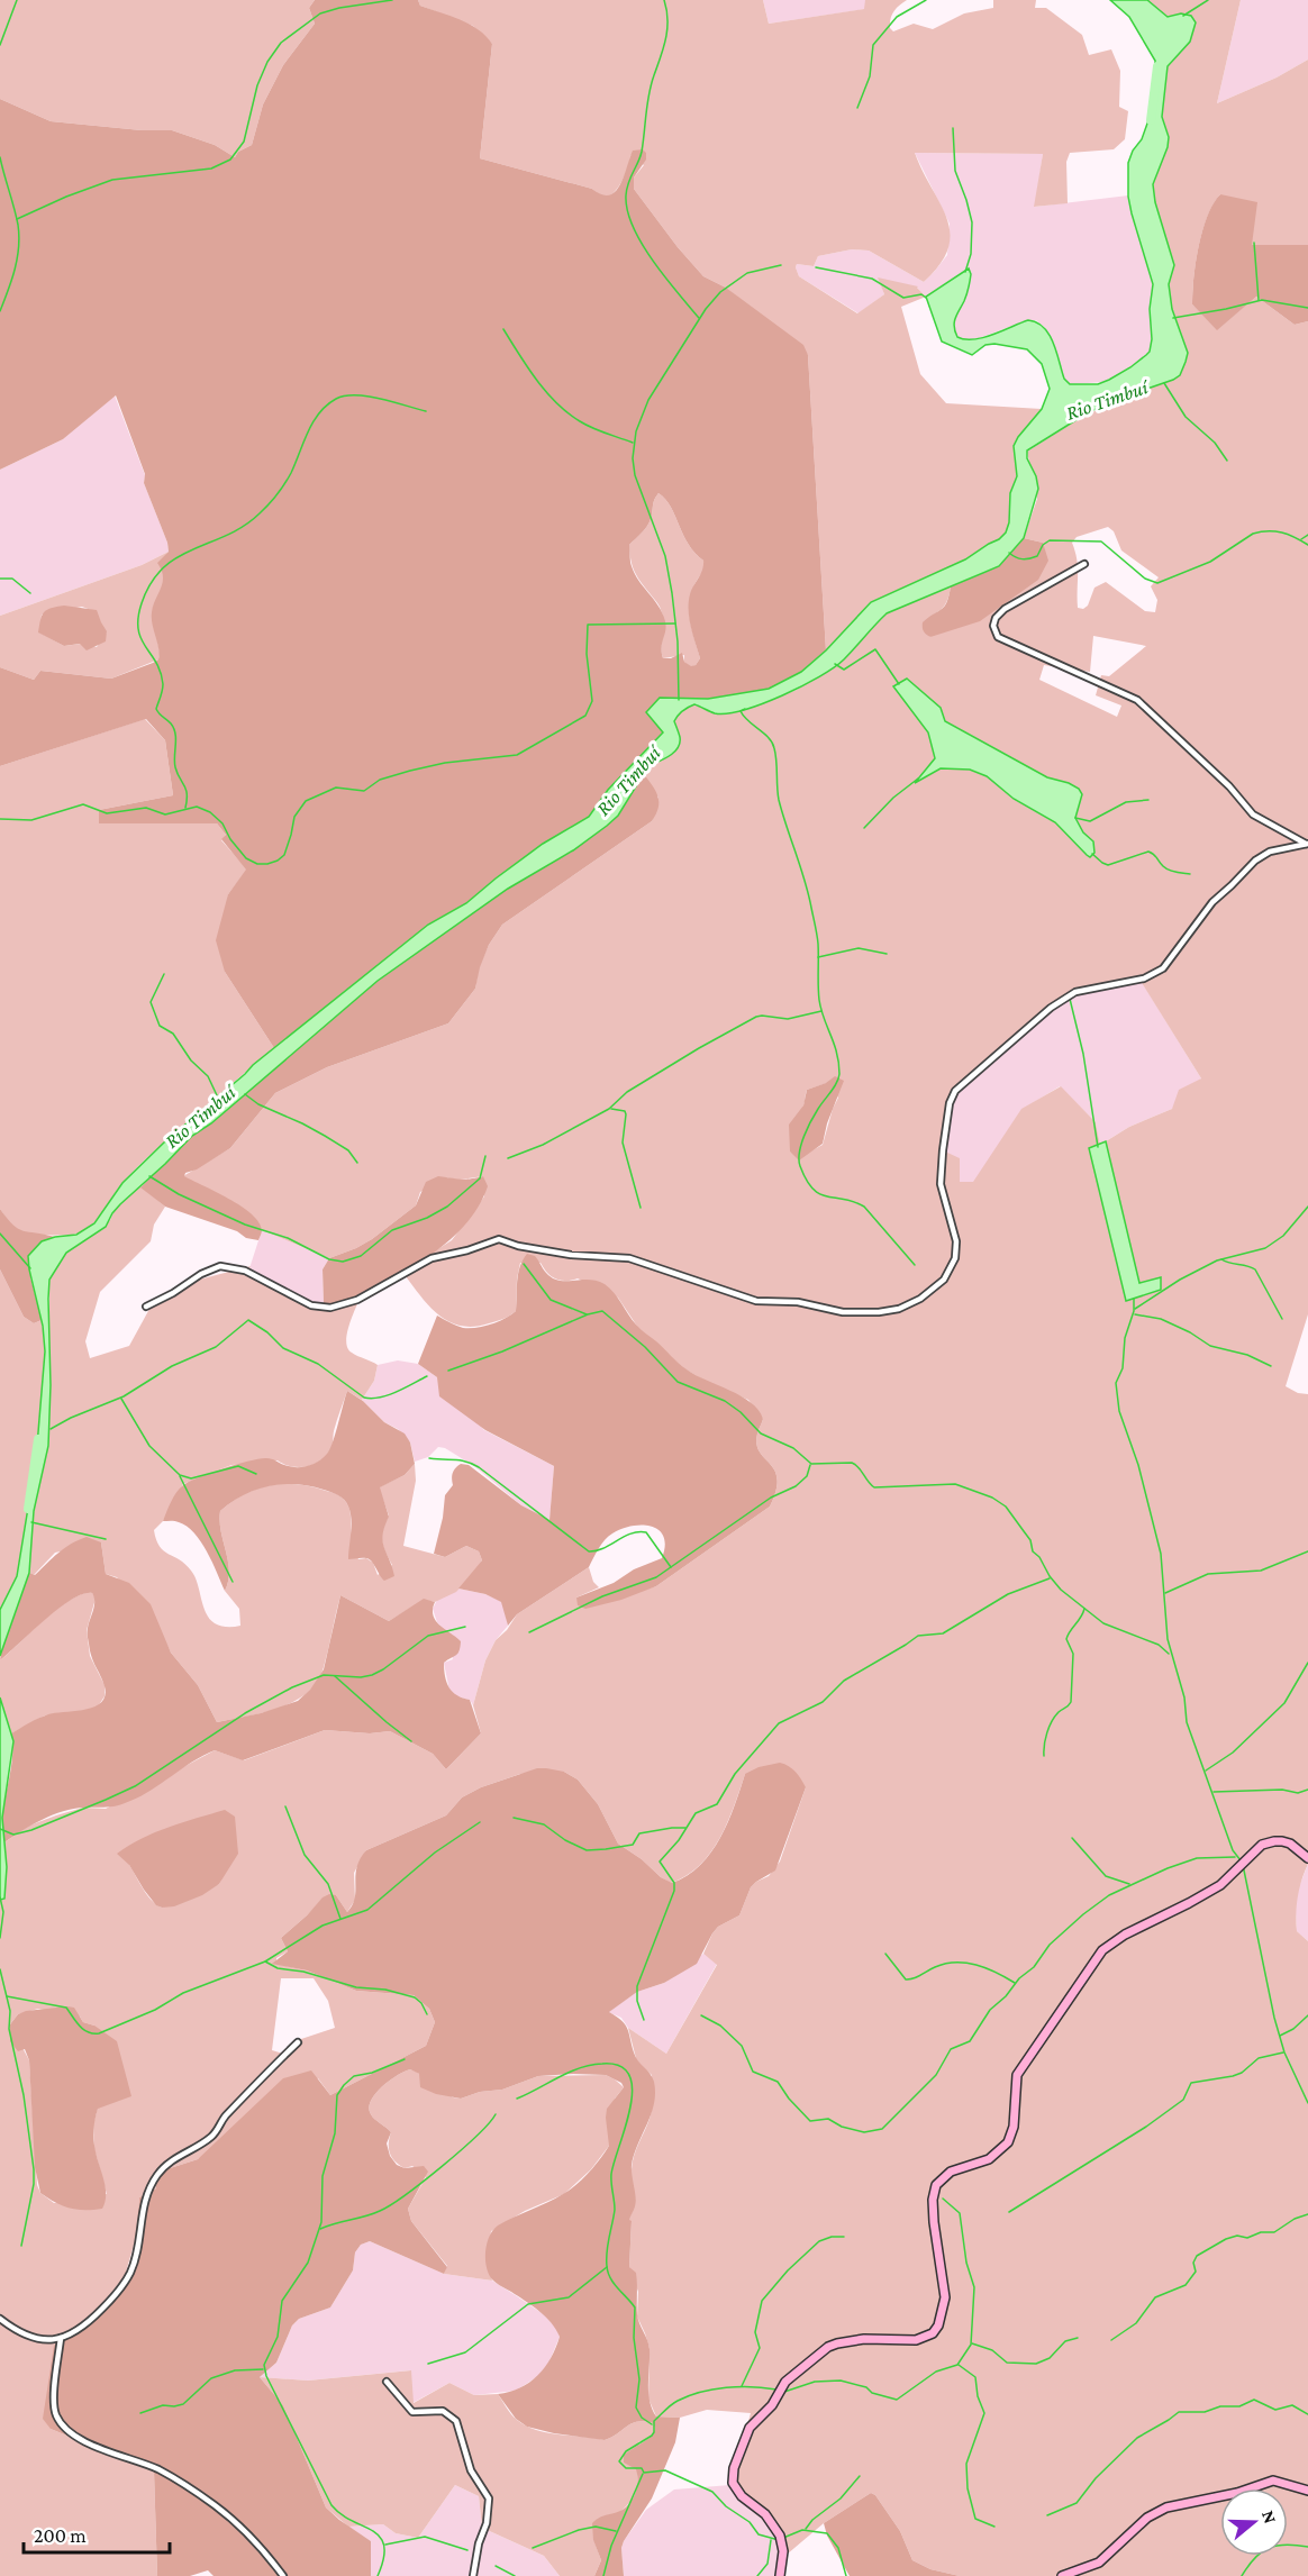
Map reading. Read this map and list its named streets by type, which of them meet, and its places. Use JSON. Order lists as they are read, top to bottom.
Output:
{
  "water": ["Rio Timbuí"],
  "scale_bar": "200 m",
  "north": "right"
}
